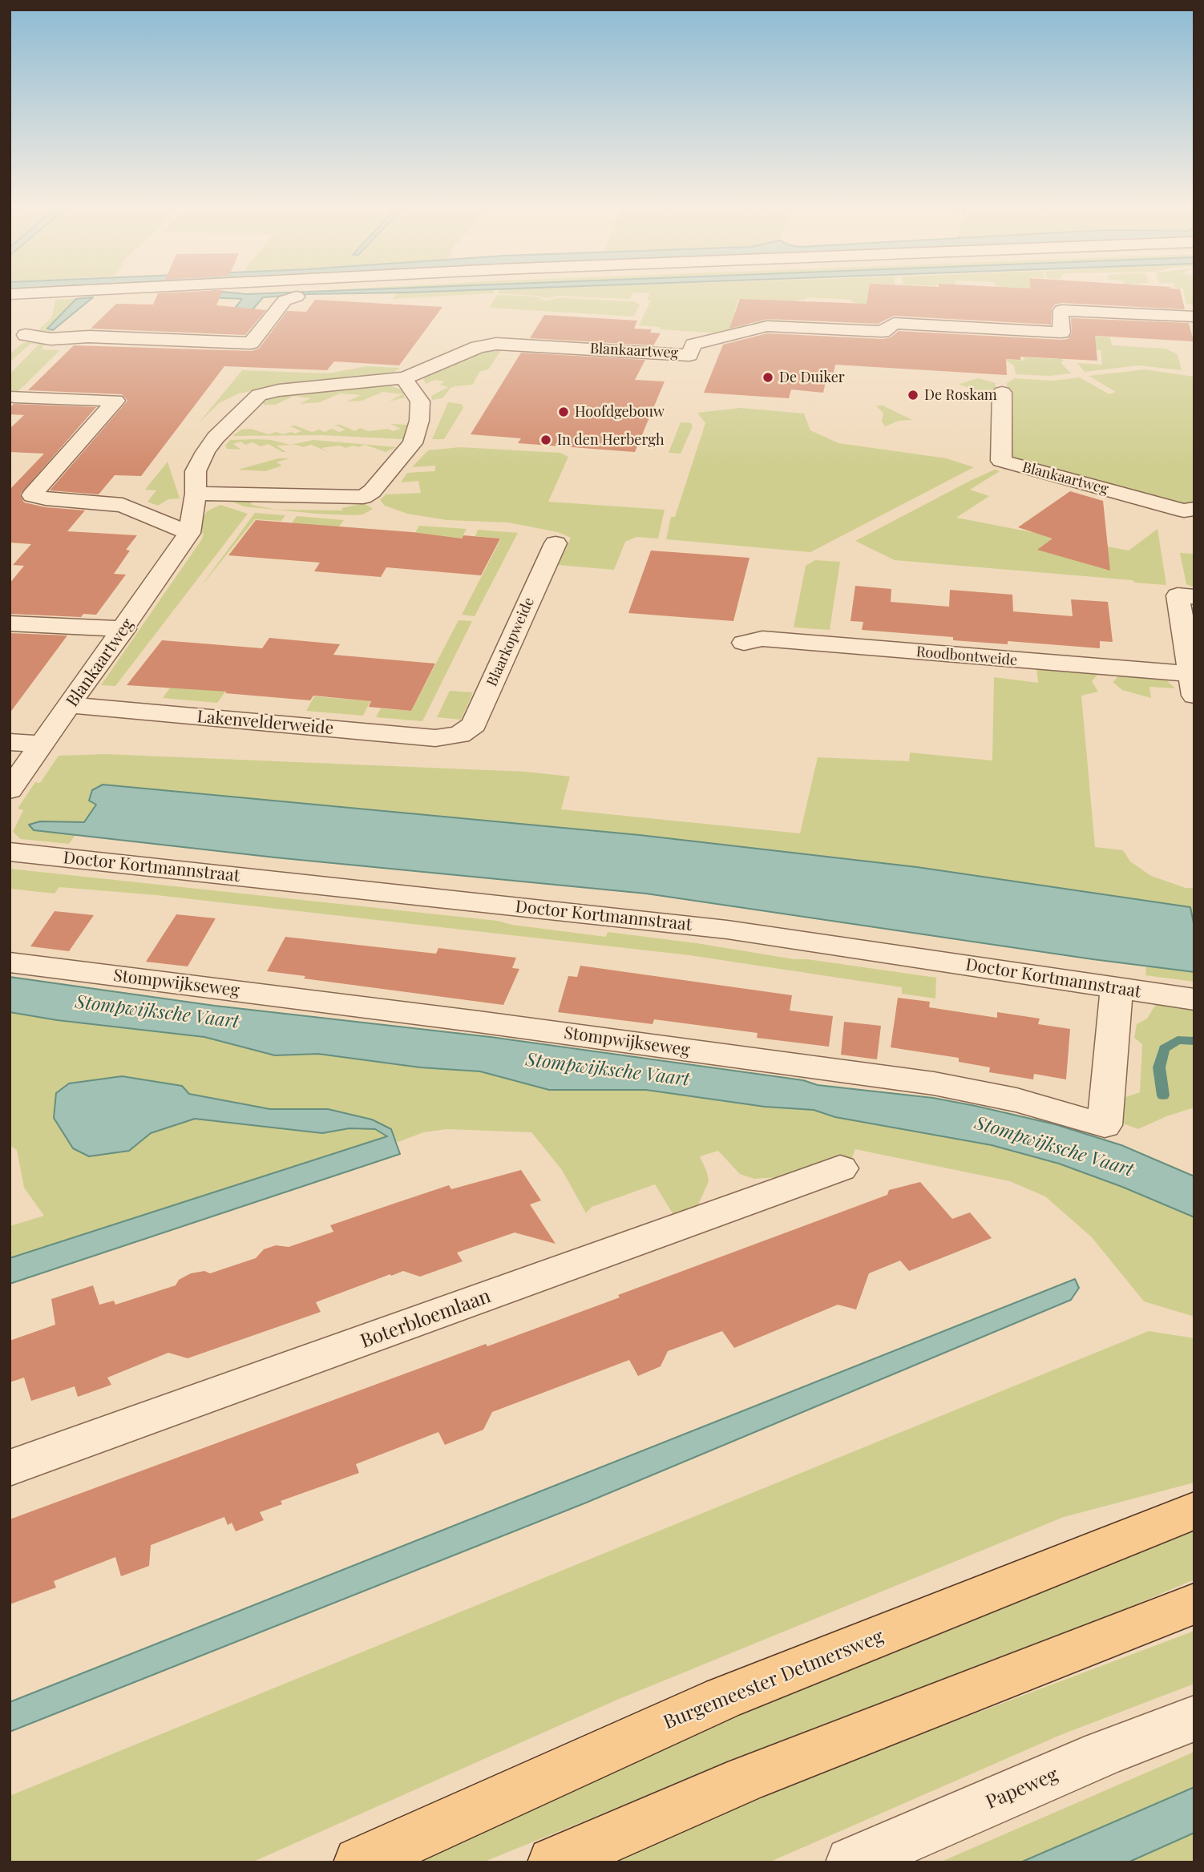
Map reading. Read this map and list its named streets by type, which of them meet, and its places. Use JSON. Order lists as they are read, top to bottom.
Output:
{
  "streets": {
    "main road": ["Burgemeester Detmersweg"],
    "street": [
      "Blankaartweg",
      "Blaarkopweide",
      "Roodbontweide",
      "Lakenvelderweide",
      "Doctor Kortmannstraat",
      "Stompwijkseweg",
      "Boterbloemlaan",
      "Papeweg"
    ]
  },
  "crossings": [
    ["Blankaartweg", "Lakenvelderweide"],
    ["Blaarkopweide", "Lakenvelderweide"],
    ["Doctor Kortmannstraat", "Stompwijkseweg"]
  ],
  "water": ["Stompwijksche Vaart"],
  "places": [
    "De Duiker",
    "De Roskam",
    "Hoofdgebouw",
    "In den Herbergh"
  ]
}
